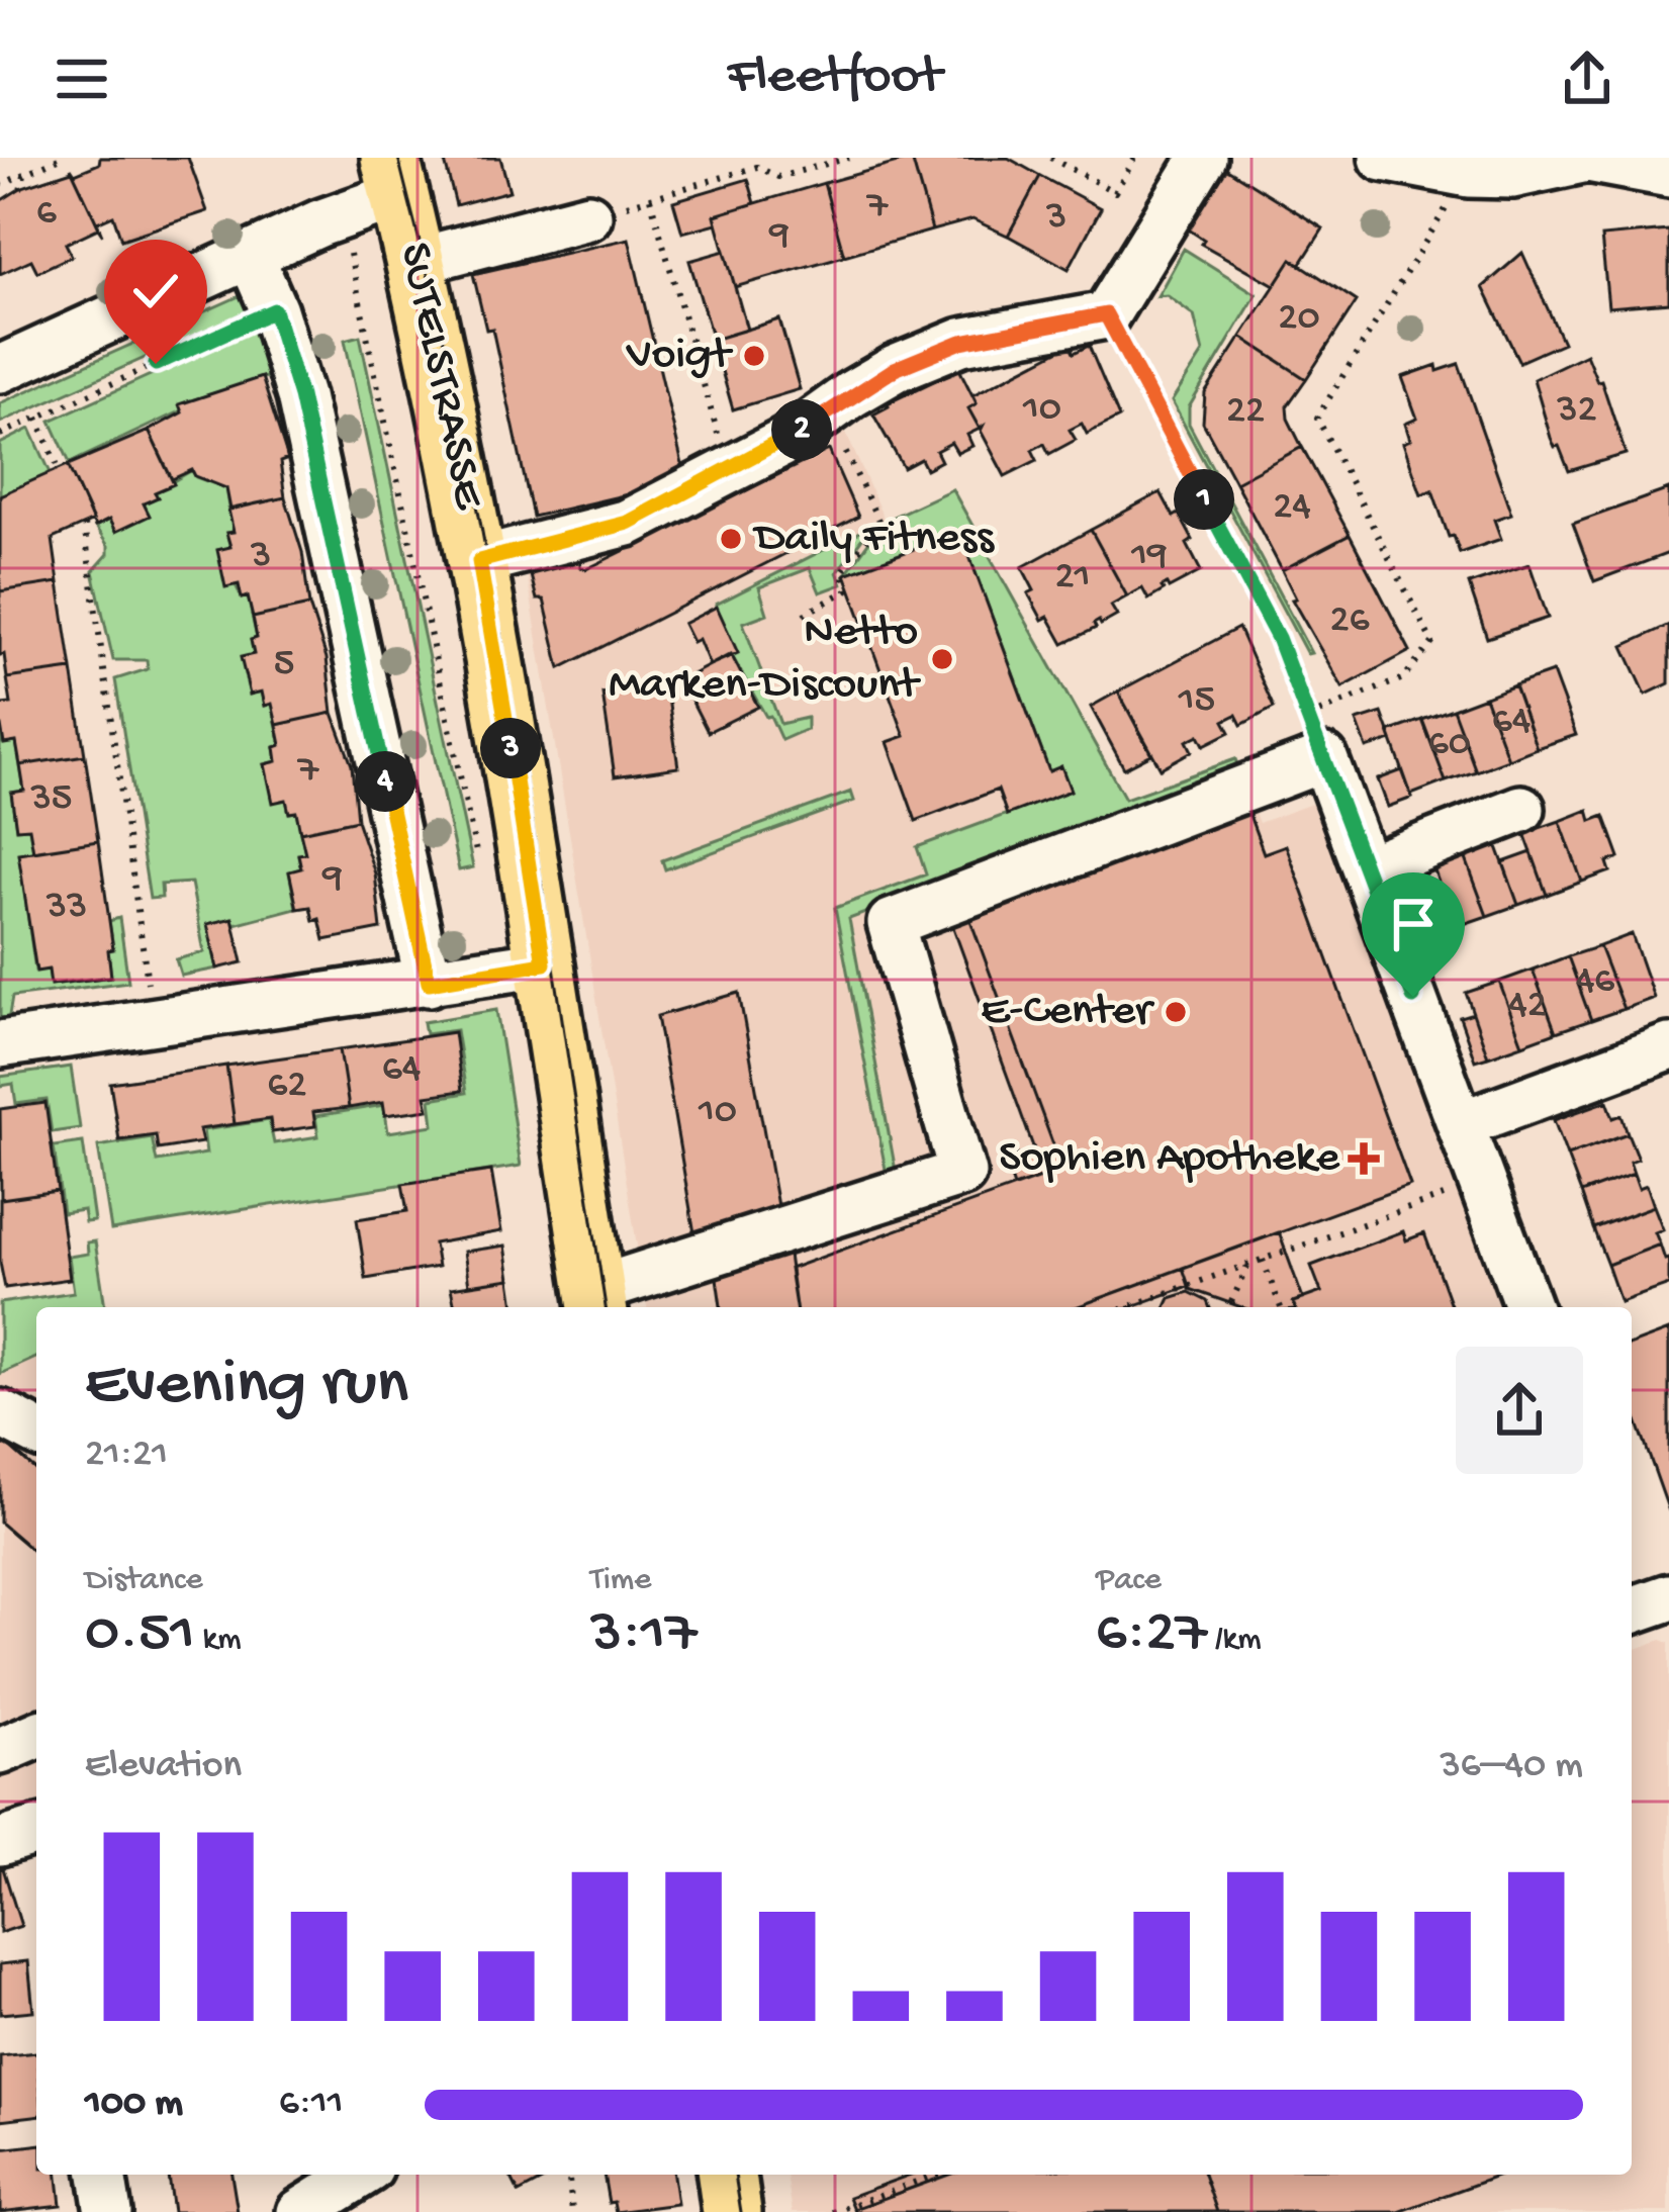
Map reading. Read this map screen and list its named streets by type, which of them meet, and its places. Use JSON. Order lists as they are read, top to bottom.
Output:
{
  "streets": {
    "main road": ["SUTELSTRASSE"]
  },
  "places": {
    "other": [
      "Voigt",
      "Daily Fitness",
      "Netto Marken-Discount",
      "E-Center"
    ],
    "health": ["Sophien Apotheke"]
  },
  "house_numbers": [
    "7",
    "6",
    "3",
    "9",
    "20",
    "10",
    "32",
    "22",
    "24",
    "3",
    "19",
    "21",
    "26",
    "5",
    "15",
    "64",
    "60",
    "7",
    "35",
    "9",
    "33",
    "46",
    "42",
    "64",
    "62",
    "10"
  ],
  "page": {
    "header": "Fleetfoot",
    "pins": [
      "2",
      "1",
      "3",
      "4"
    ],
    "heading": ["Evening run", "21:21"],
    "stats": [
      ["Distance", "0.51 km"],
      ["Time", "3:17"],
      ["Pace", "6:27 /km"]
    ],
    "chart": ["Elevation", "36–40 m"],
    "list": [
      {
        "name": "100 m",
        "note": "6:11"
      }
    ]
  }
}
